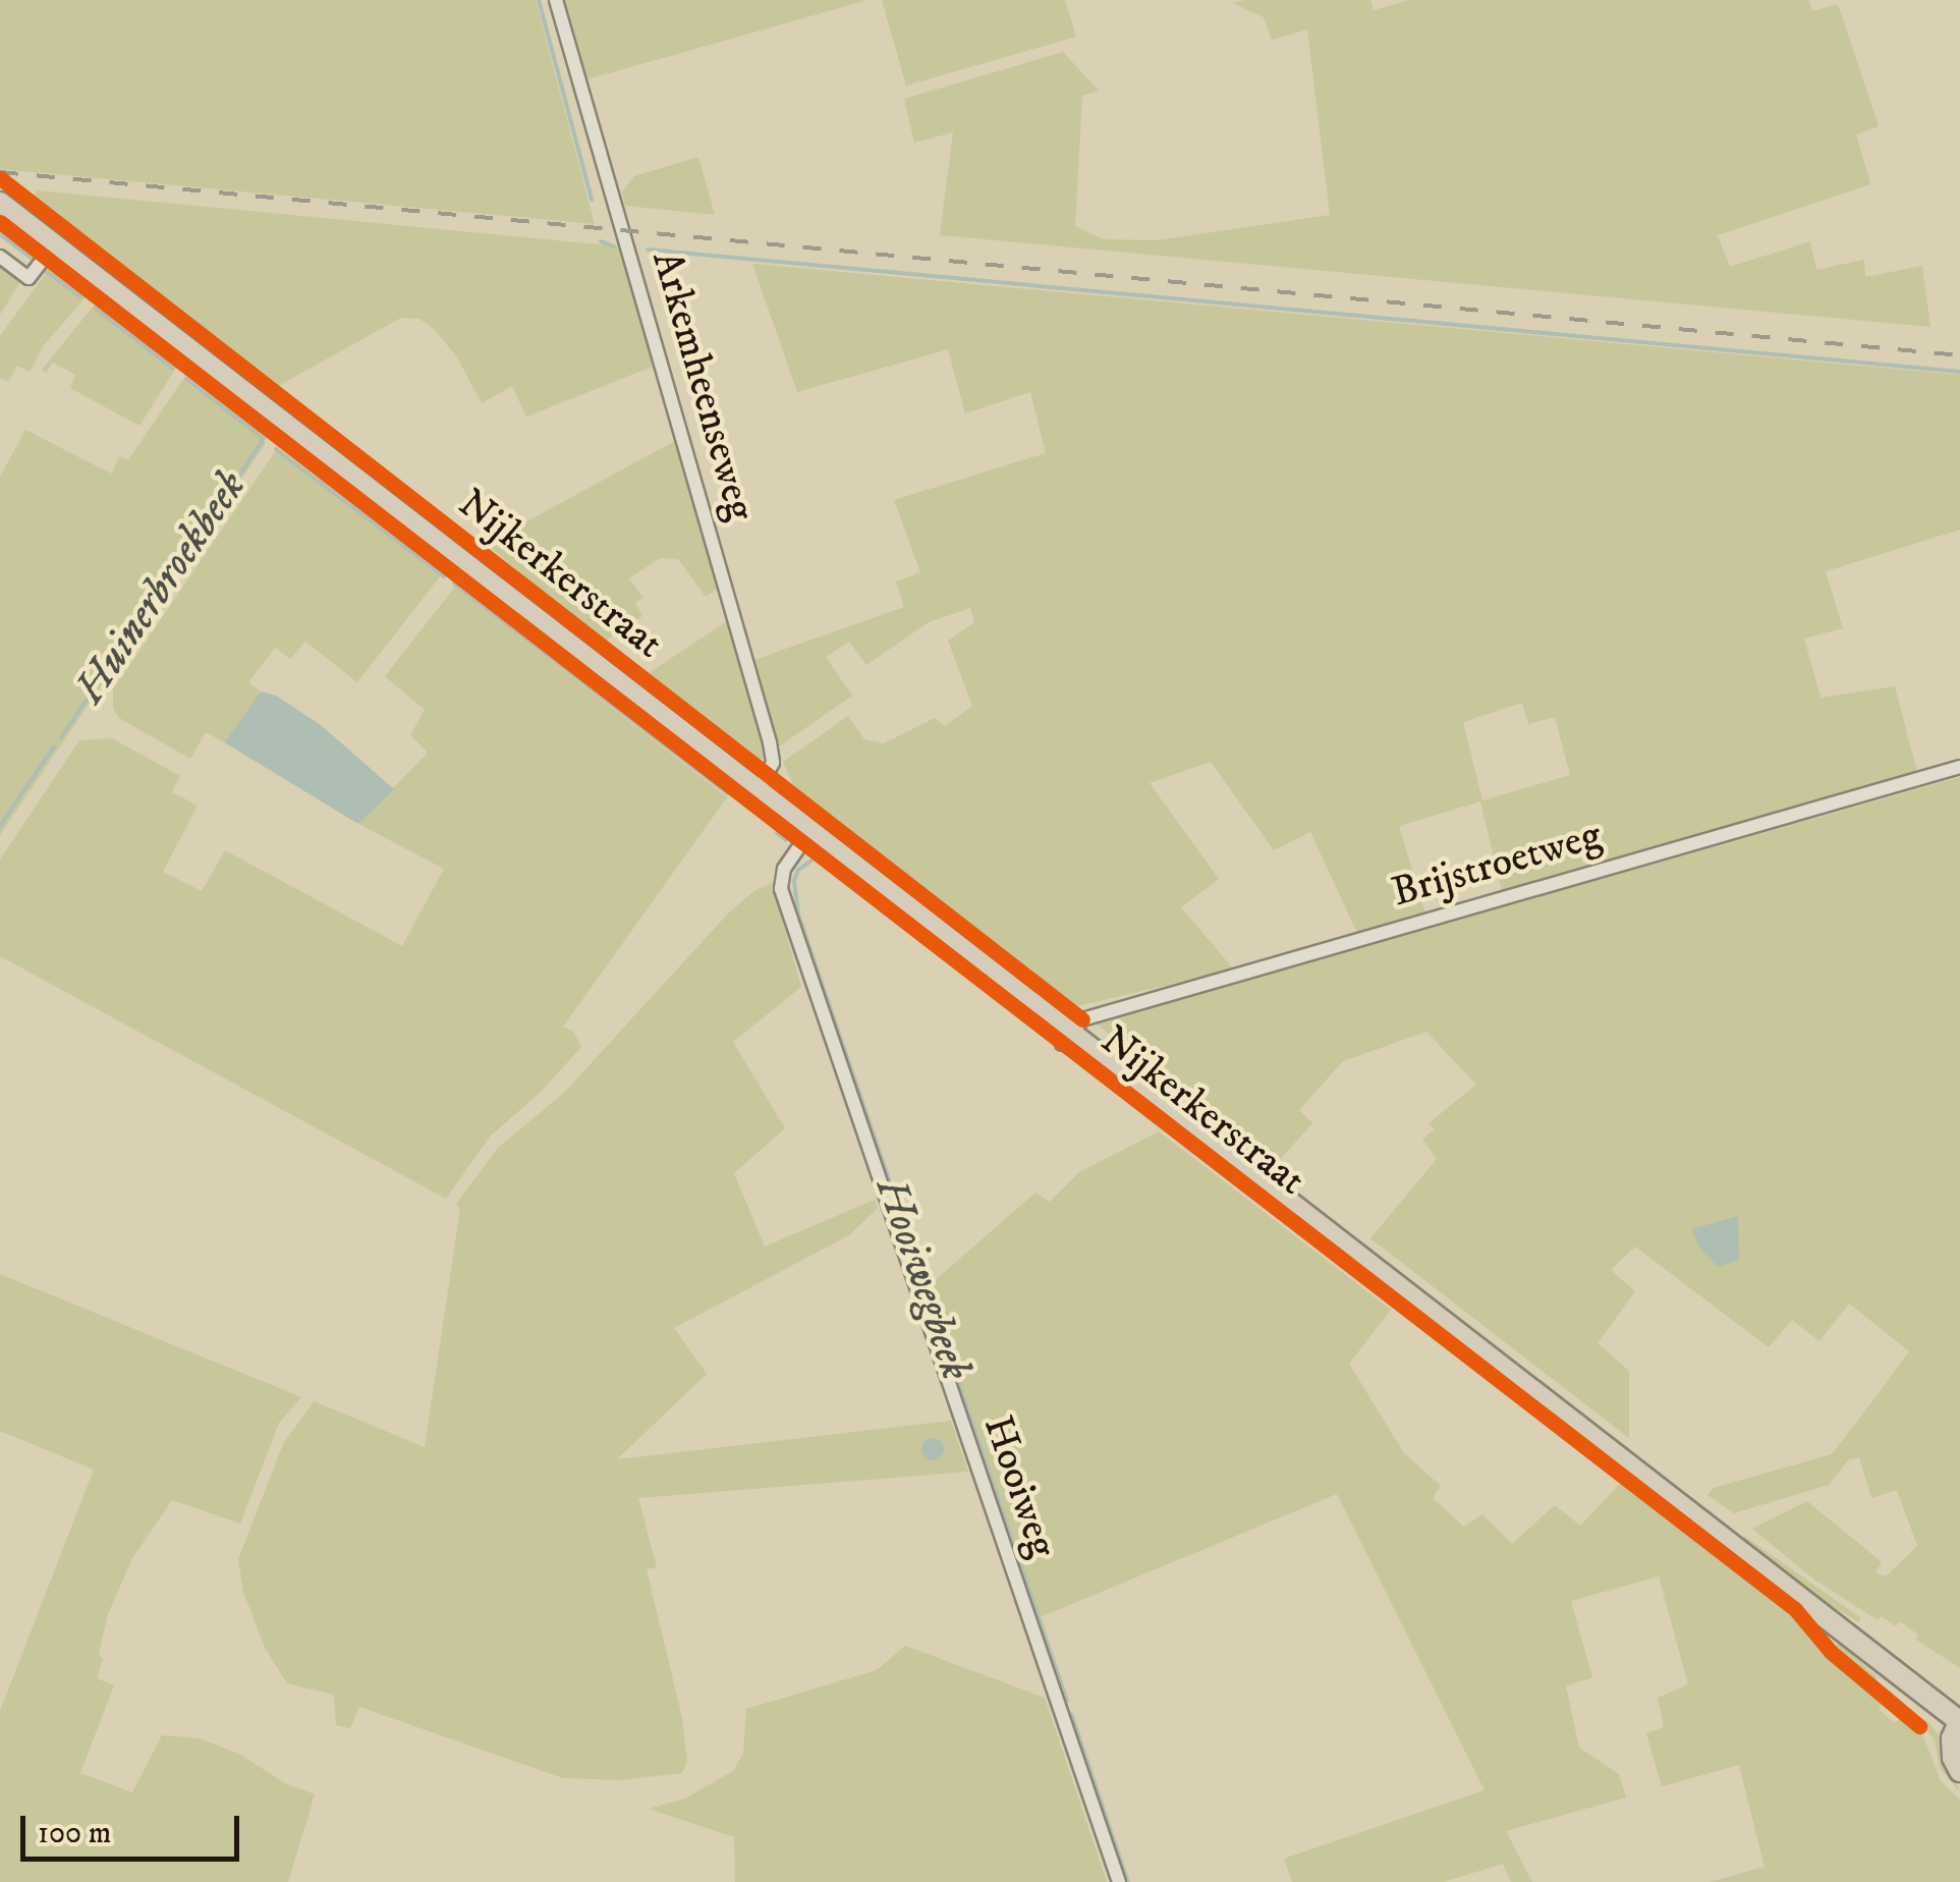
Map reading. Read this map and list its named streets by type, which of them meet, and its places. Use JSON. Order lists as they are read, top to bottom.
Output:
{
  "streets": {
    "main road": ["Nijkerkerstraat"],
    "street": ["Arkemheenseweg", "Brijstroetweg", "Hooiweg"]
  },
  "crossings": [
    ["Arkemheenseweg", "Nijkerkerstraat"],
    ["Nijkerkerstraat", "Brijstroetweg"],
    ["Nijkerkerstraat", "Hooiweg"]
  ],
  "water": ["Huinerbroekbeek", "Hooiwegbeek"],
  "scale_bar": "100 m"
}
